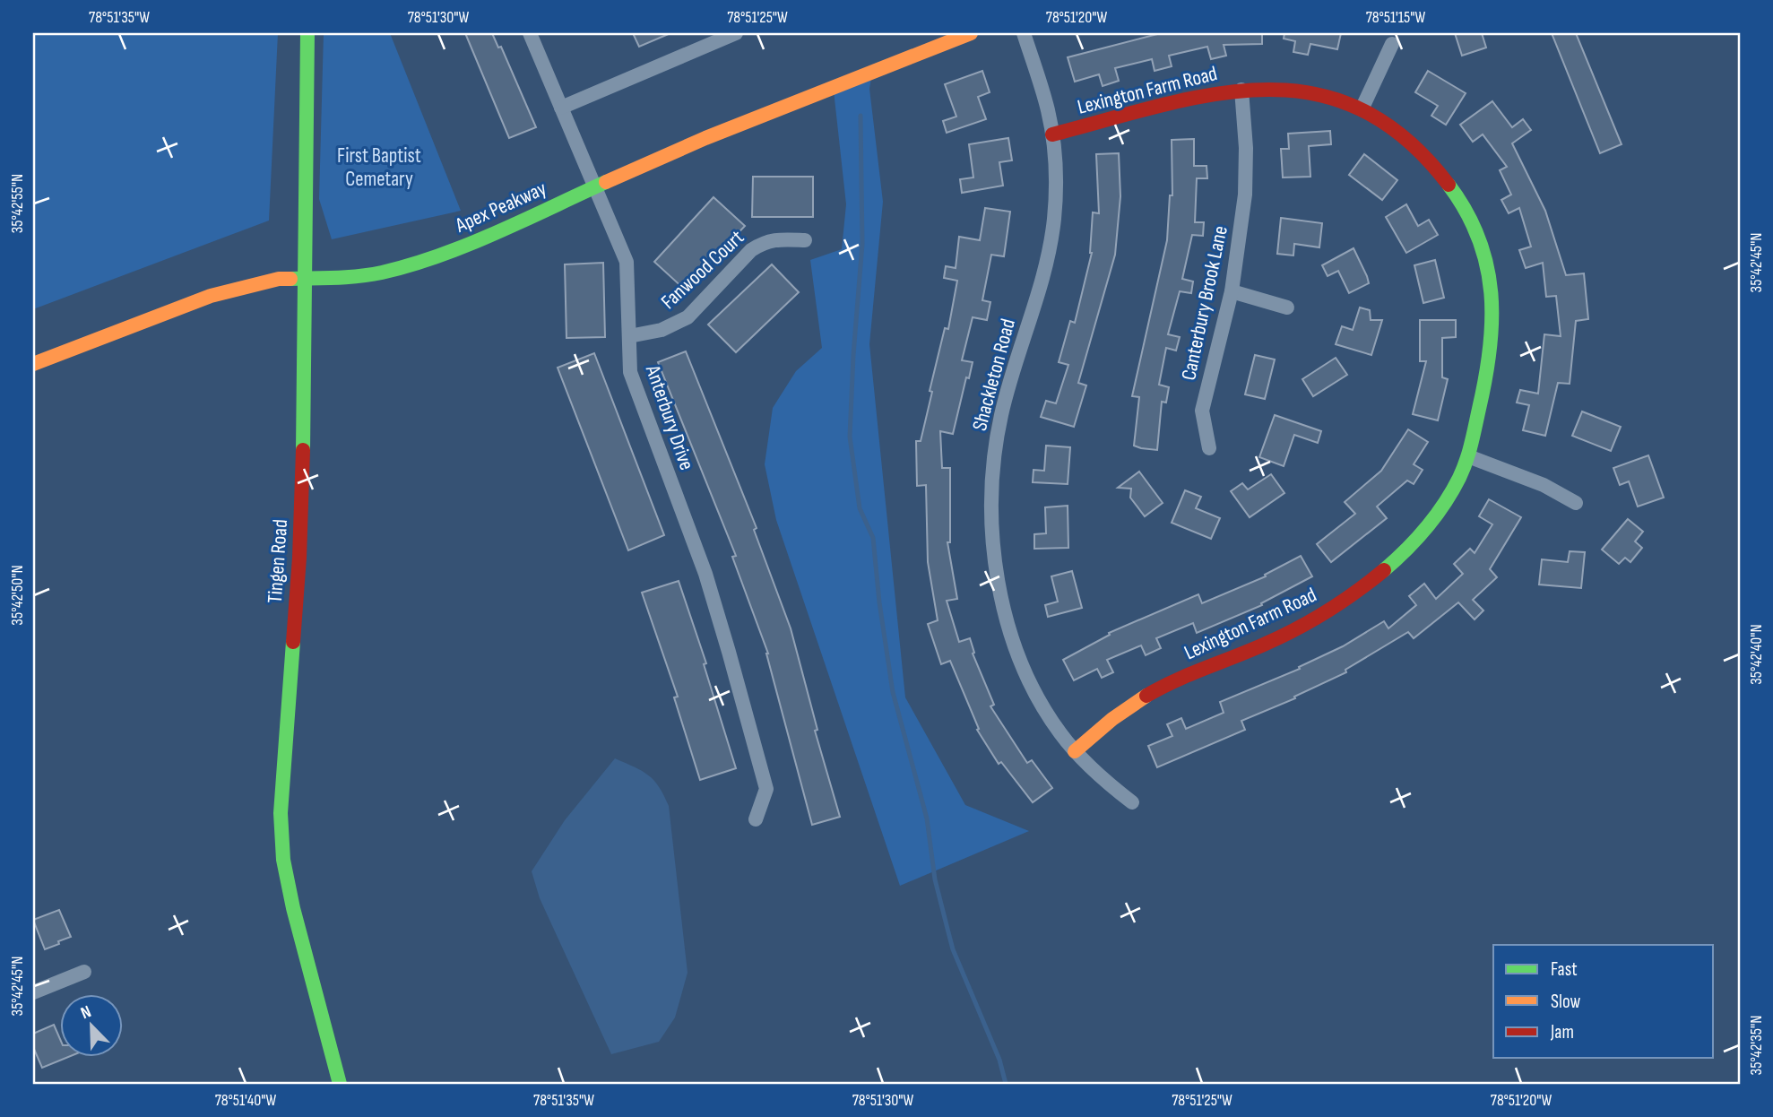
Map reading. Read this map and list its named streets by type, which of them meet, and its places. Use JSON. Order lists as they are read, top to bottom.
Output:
{
  "streets": {
    "street": [
      "Lexington Farm Road",
      "Apex Peakway",
      "Fanwood Court",
      "Canterbury Brook Lane",
      "Shackleton Road",
      "Anterbury Drive",
      "Tingen Road"
    ]
  },
  "crossings": [
    ["Lexington Farm Road", "Canterbury Brook Lane"],
    ["Lexington Farm Road", "Shackleton Road"],
    ["Apex Peakway", "Anterbury Drive"],
    ["Apex Peakway", "Tingen Road"],
    ["Fanwood Court", "Anterbury Drive"]
  ],
  "parks": ["First Baptist Cemetary"],
  "legend": ["Fast", "Slow", "Jam"],
  "north": "top left",
  "coordinates": [
    "78°51'35\"W",
    "78°51'30\"W",
    "78°51'25\"W",
    "78°51'20\"W",
    "78°51'15\"W",
    "35°42'55\"N",
    "35°42'45\"N",
    "35°42'50\"N",
    "35°42'40\"N",
    "35°42'35\"N",
    "78°51'40\"W"
  ]
}
